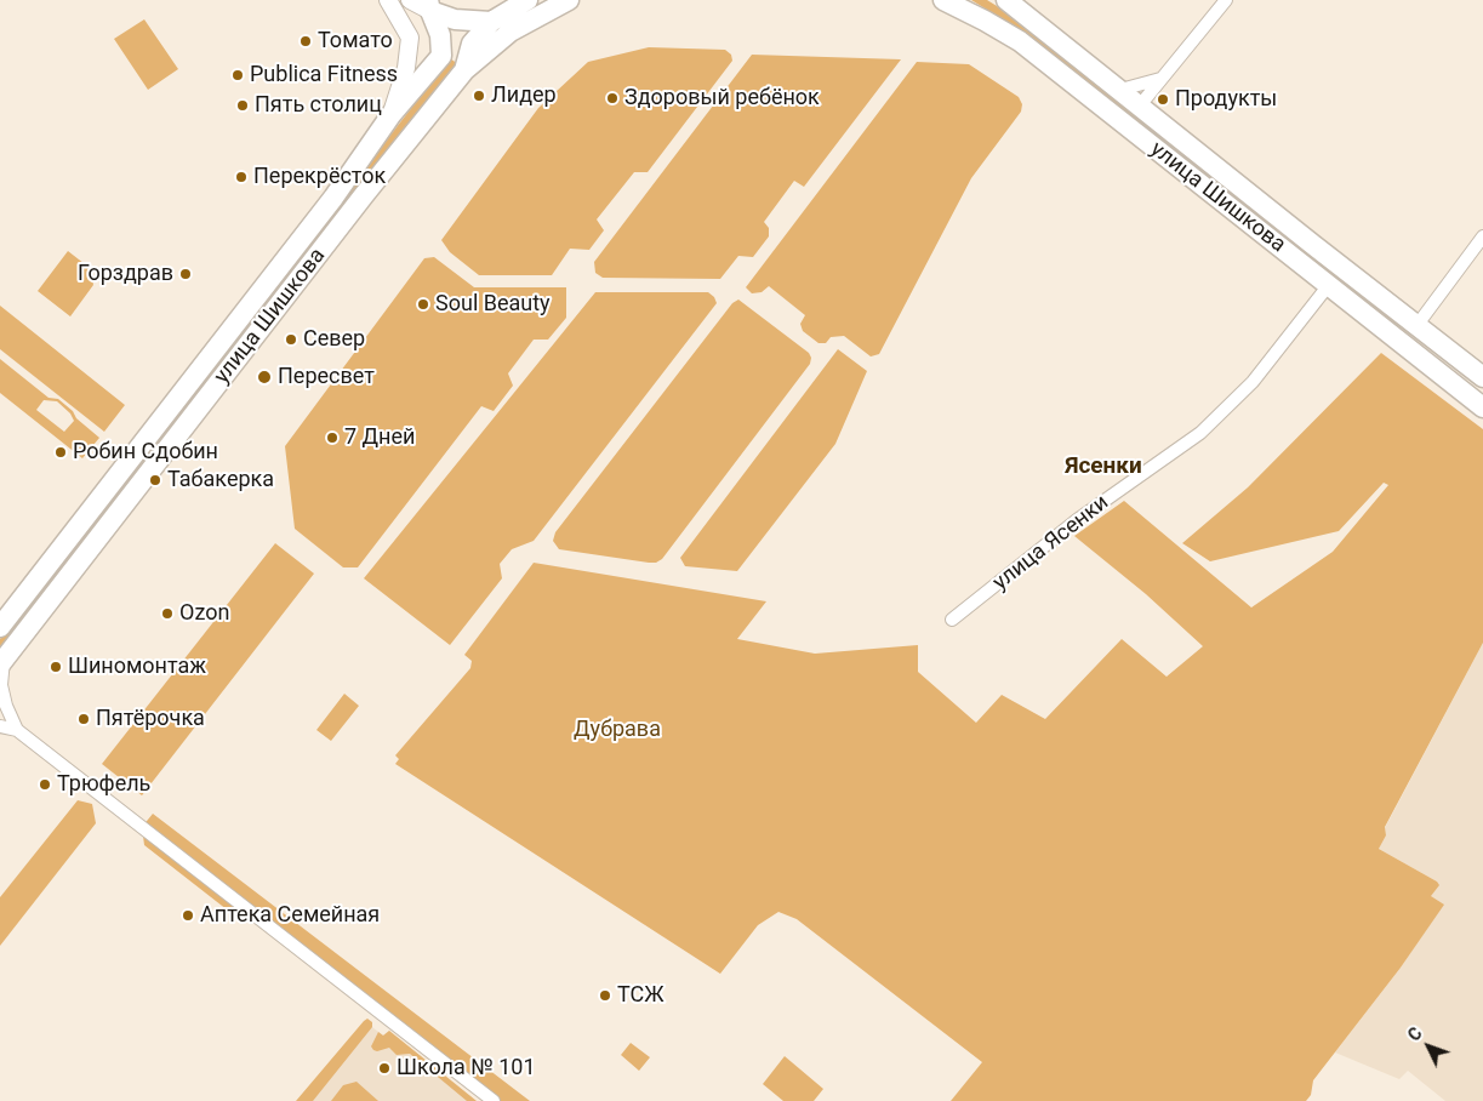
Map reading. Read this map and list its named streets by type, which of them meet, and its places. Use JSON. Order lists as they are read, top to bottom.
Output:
{
  "streets": {
    "main road": ["улица Шишкова"],
    "street": ["улица Ясенки"]
  },
  "crossings": [
    ["улица Шишкова", "улица Ясенки"]
  ],
  "districts": ["Ясенки"],
  "parks": ["Дубрава"],
  "places": [
    "Томато",
    "Publica Fitness",
    "Лидер",
    "Здоровый ребёнок",
    "Продукты",
    "Пять столиц",
    "Перекрёсток",
    "Горздрав",
    "Soul Beauty",
    "Север",
    "Пересвет",
    "7 Дней",
    "Робин Сдобин",
    "Табакерка",
    "Ozon",
    "Шиномонтаж",
    "Пятёрочка",
    "Трюфель",
    "Аптека Семейная",
    "ТСЖ",
    "Школа № 101"
  ],
  "north": "top left"
}
